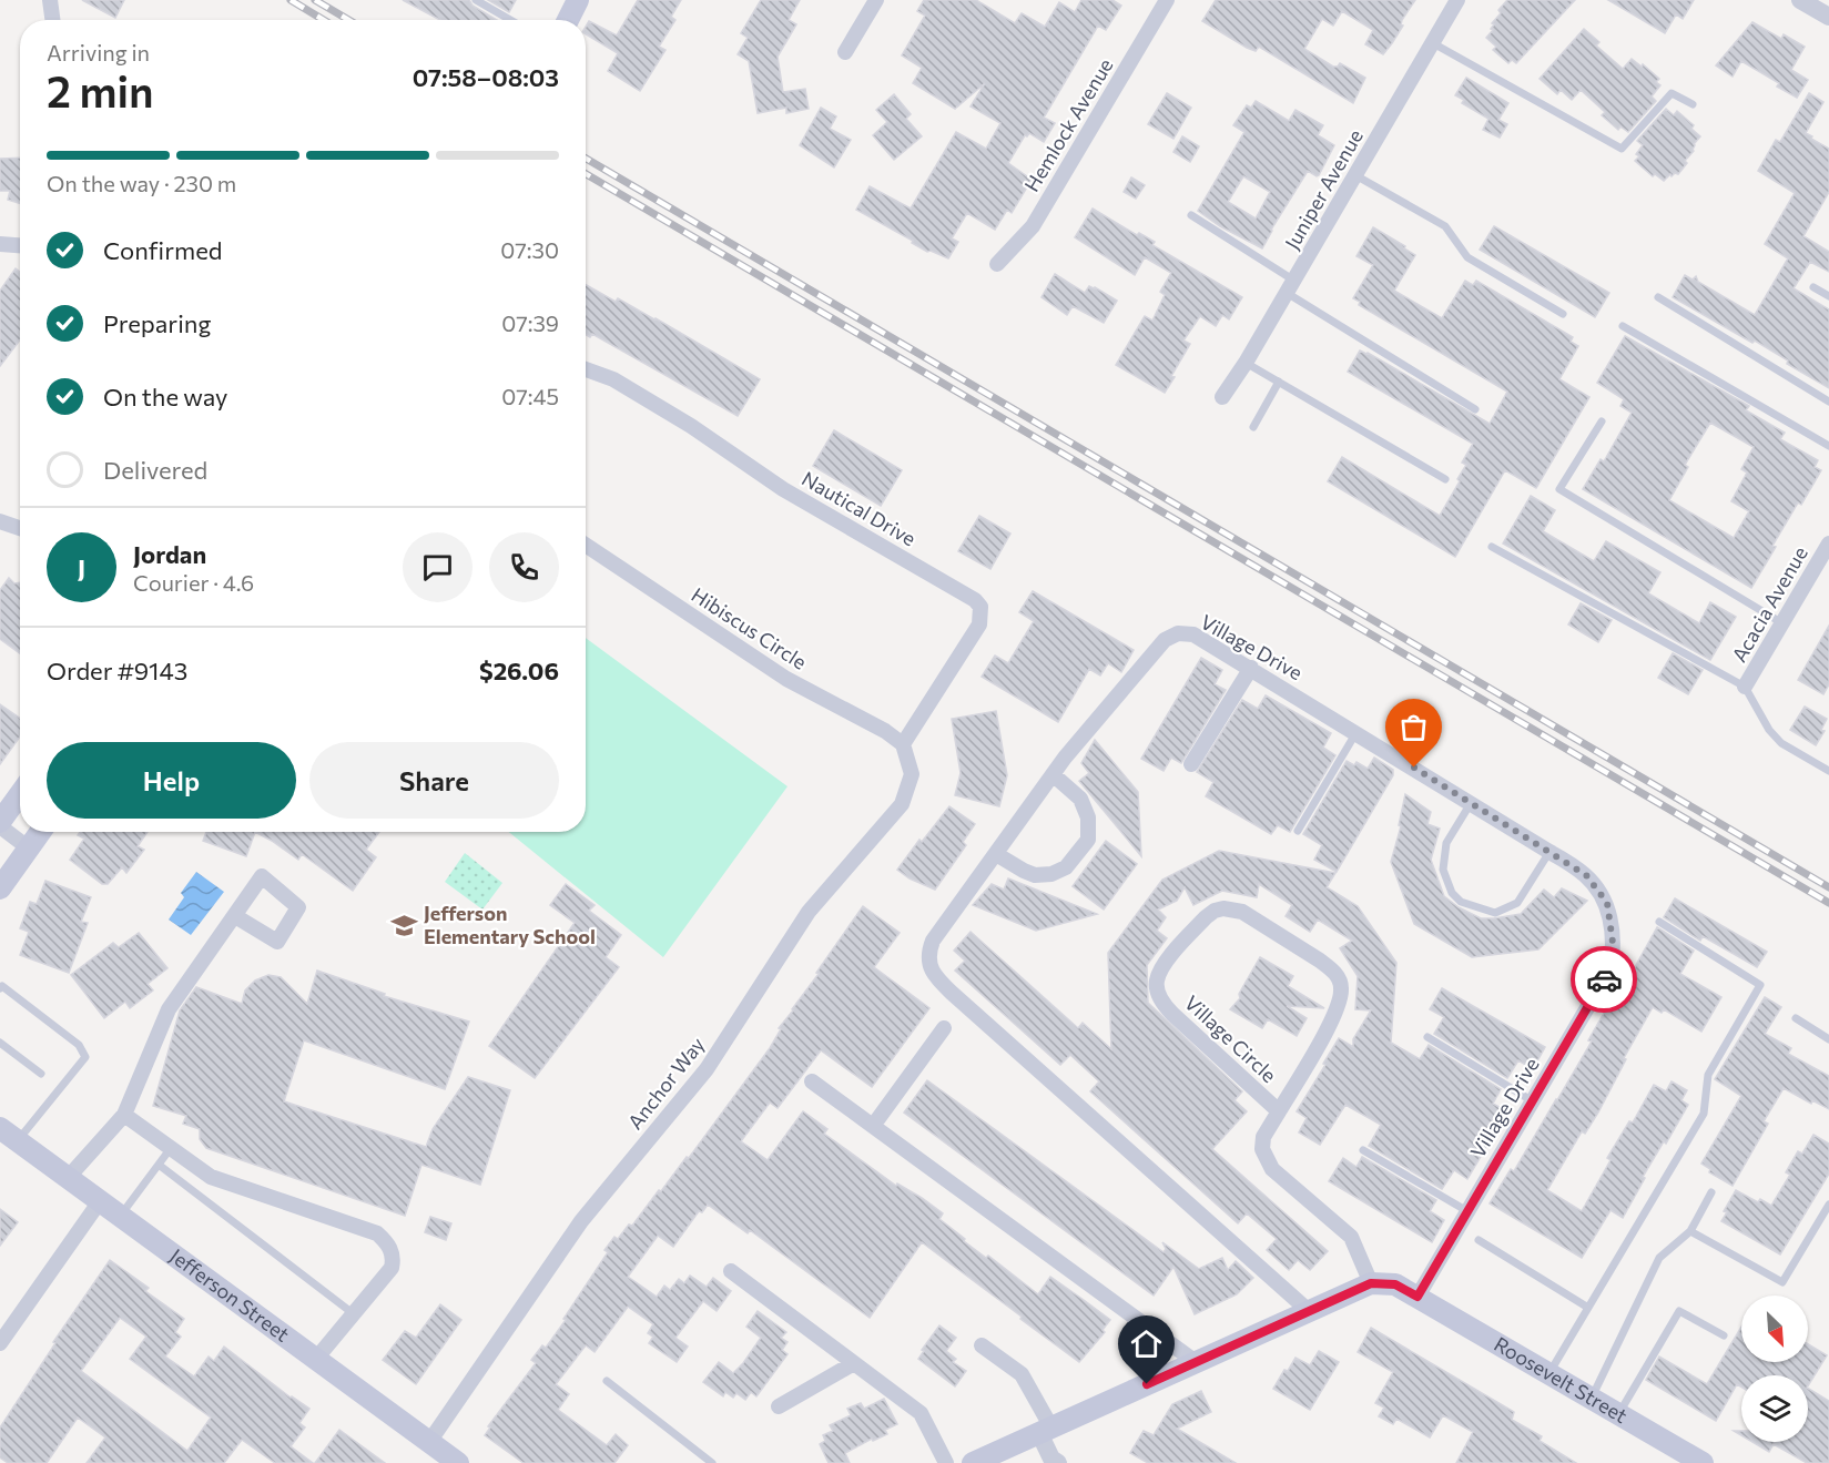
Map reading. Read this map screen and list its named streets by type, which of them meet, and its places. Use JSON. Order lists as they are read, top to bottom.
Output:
{
  "streets": {
    "main road": ["Jefferson Street", "Roosevelt Street"],
    "street": [
      "Hemlock Avenue",
      "Juniper Avenue",
      "Nautical Drive",
      "Acacia Avenue",
      "Hibiscus Circle",
      "Village Drive",
      "Village Circle",
      "Anchor Way"
    ]
  },
  "crossings": [
    ["Nautical Drive", "Hibiscus Circle"],
    ["Nautical Drive", "Anchor Way"],
    ["Hibiscus Circle", "Anchor Way"],
    ["Village Drive", "Roosevelt Street"],
    ["Village Circle", "Roosevelt Street"],
    ["Anchor Way", "Jefferson Street"]
  ],
  "places": {
    "school or university": ["Jefferson Elementary School"]
  },
  "north": "bottom right",
  "page": {
    "heading": ["2 min", "Arriving in", "07:58–08:03"],
    "panel": [
      "Jordan",
      "Courier · 4.6",
      "Order #9143",
      "$26.06"
    ],
    "bar": "On the way · 230 m",
    "list": [
      ["Confirmed", "07:30"],
      ["Preparing", "07:39"],
      ["On the way", "07:45"],
      "Delivered"
    ],
    "round": "J",
    "buttons": ["Help", "Share"]
  }
}
